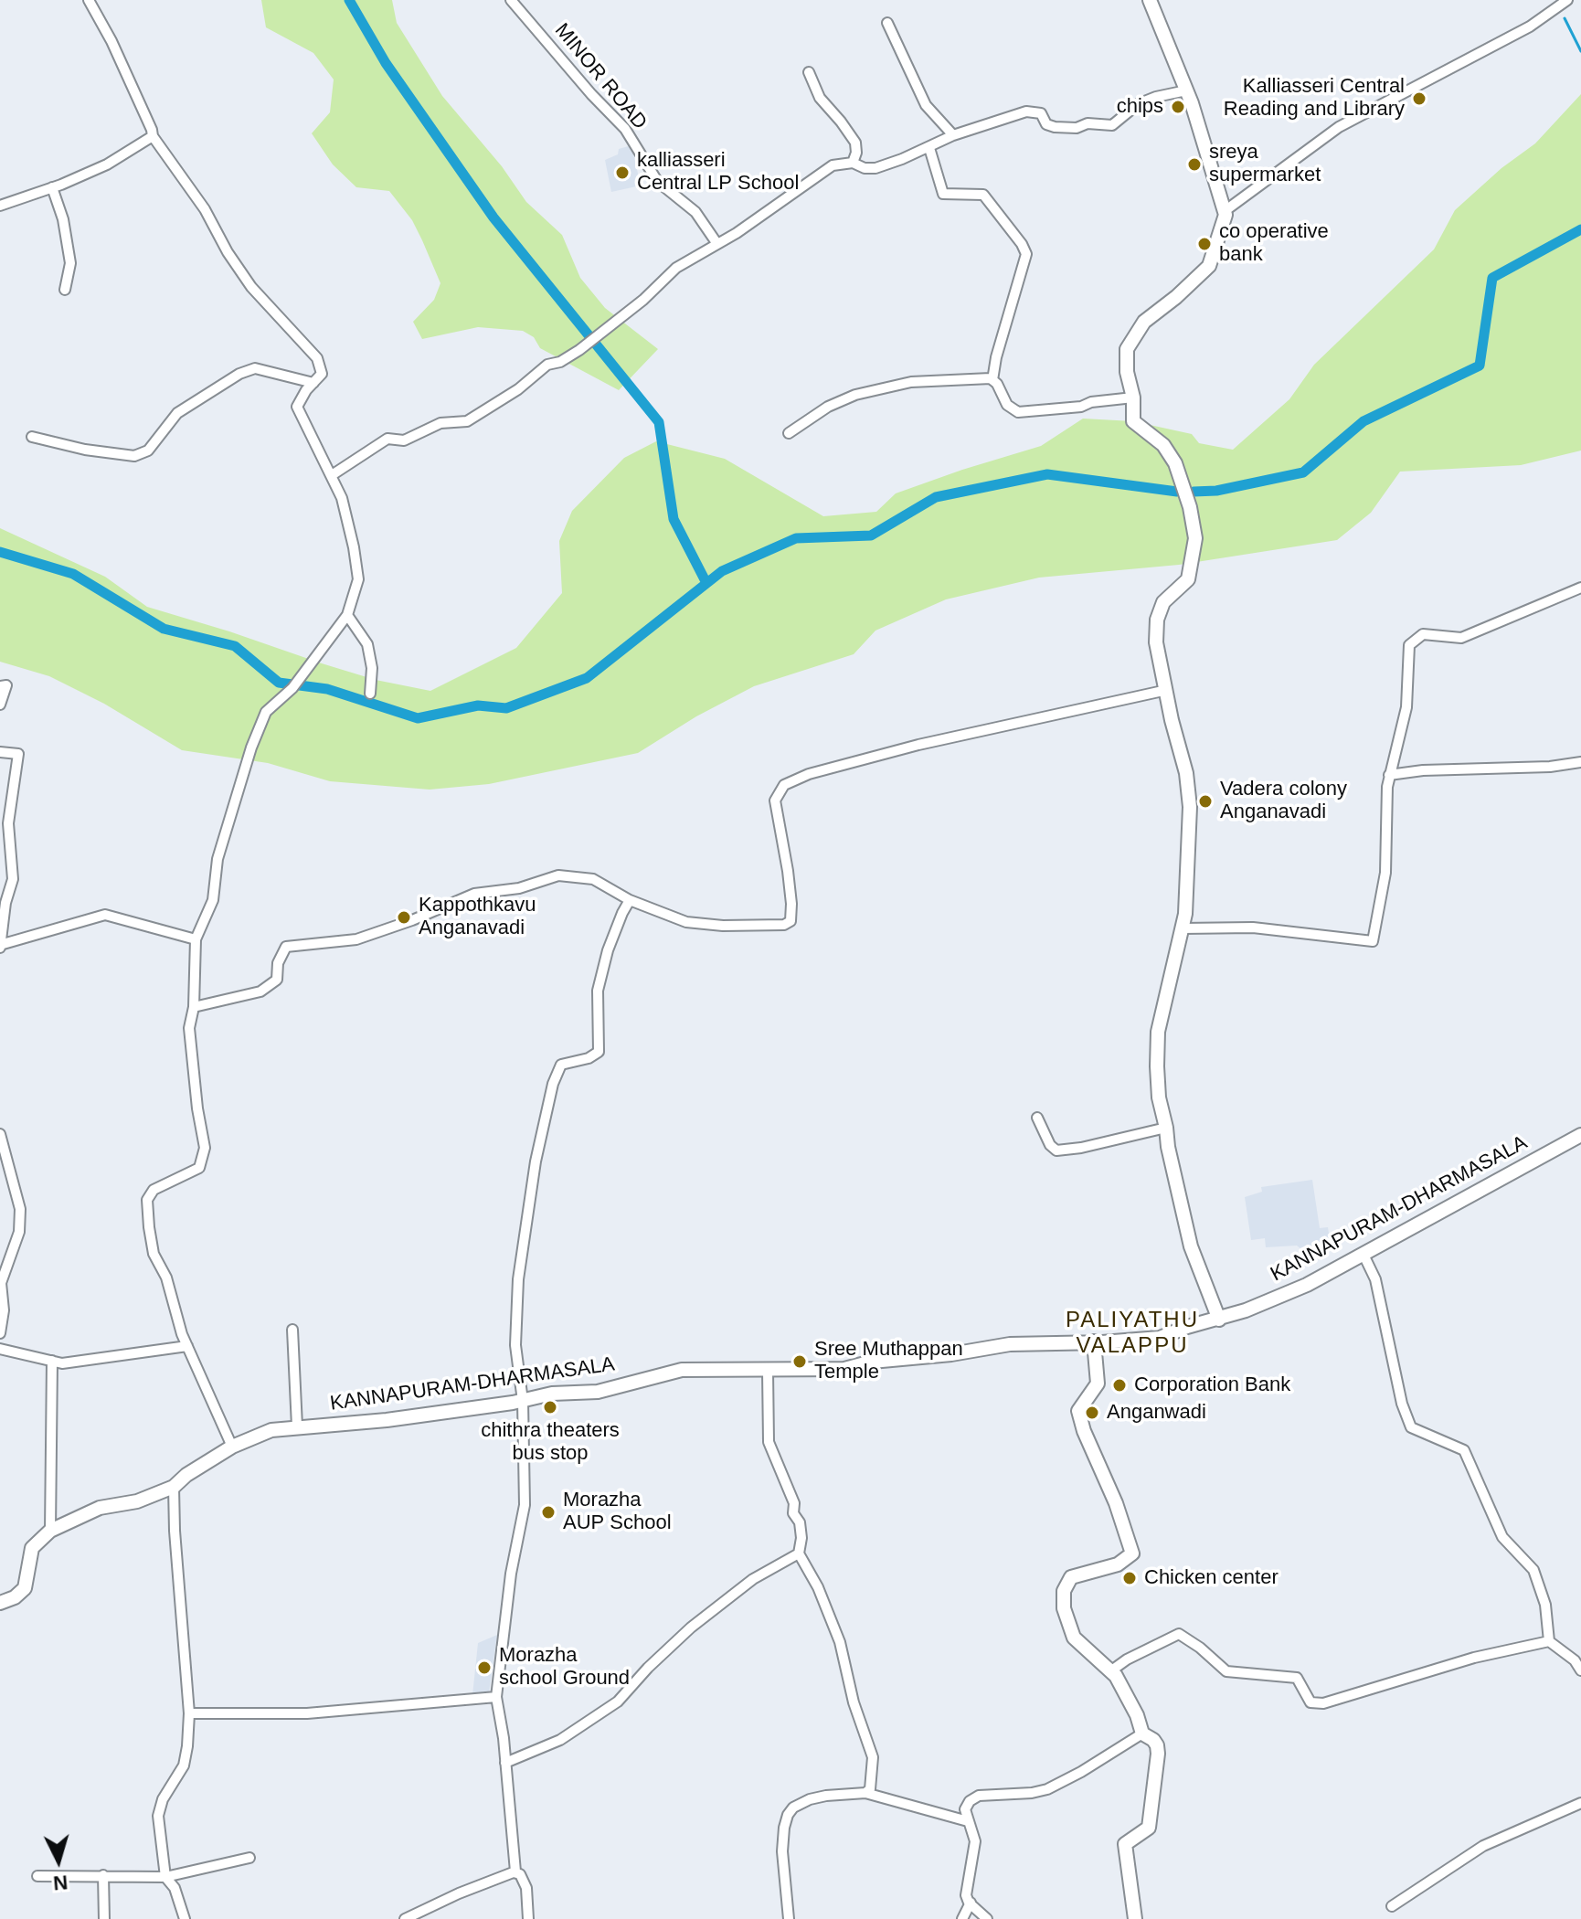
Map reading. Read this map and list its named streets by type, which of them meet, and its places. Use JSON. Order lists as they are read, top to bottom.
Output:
{
  "streets": {
    "main road": ["KANNAPURAM-DHARMASALA"],
    "street": ["MINOR ROAD"]
  },
  "districts": ["PALIYATHU VALAPPU"],
  "places": [
    "Kalliasseri Central Reading and Library",
    "chips",
    "sreya supermarket",
    "kalliasseri Central LP School",
    "co operative bank",
    "Vadera colony Anganavadi",
    "Kappothkavu Anganavadi",
    "Sree Muthappan Temple",
    "Corporation Bank",
    "chithra theaters bus stop",
    "Anganwadi",
    "Morazha AUP School",
    "Chicken center",
    "Morazha school Ground"
  ],
  "north": "bottom"
}
